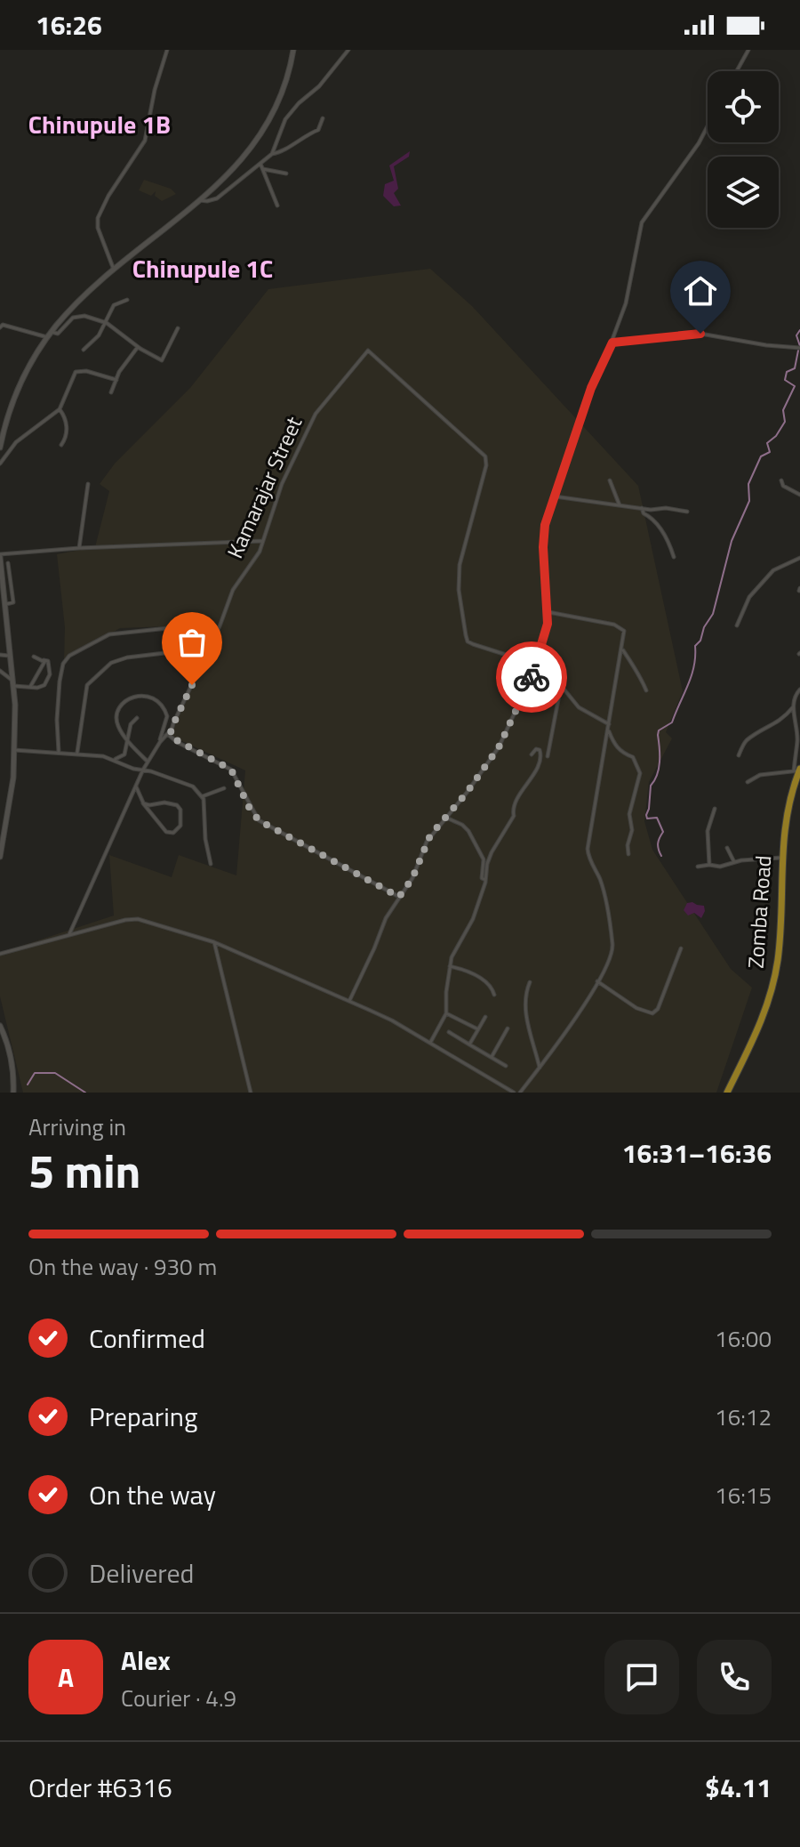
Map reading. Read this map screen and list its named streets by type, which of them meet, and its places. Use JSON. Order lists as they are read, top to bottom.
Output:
{
  "streets": {
    "highway": ["Zomba Road"],
    "street": ["Kamarajar Street"]
  },
  "districts": ["Chinupule 1B", "Chinupule 1C"],
  "page": {
    "status": "16:26",
    "heading": ["5 min", "Arriving in", "16:31–16:36"],
    "panel": [
      "Alex",
      "Courier · 4.9",
      "Order #6316",
      "$4.11"
    ],
    "bar": "On the way · 930 m",
    "list": [
      ["Confirmed", "16:00"],
      ["Preparing", "16:12"],
      ["On the way", "16:15"],
      "Delivered"
    ],
    "round": "A"
  }
}
